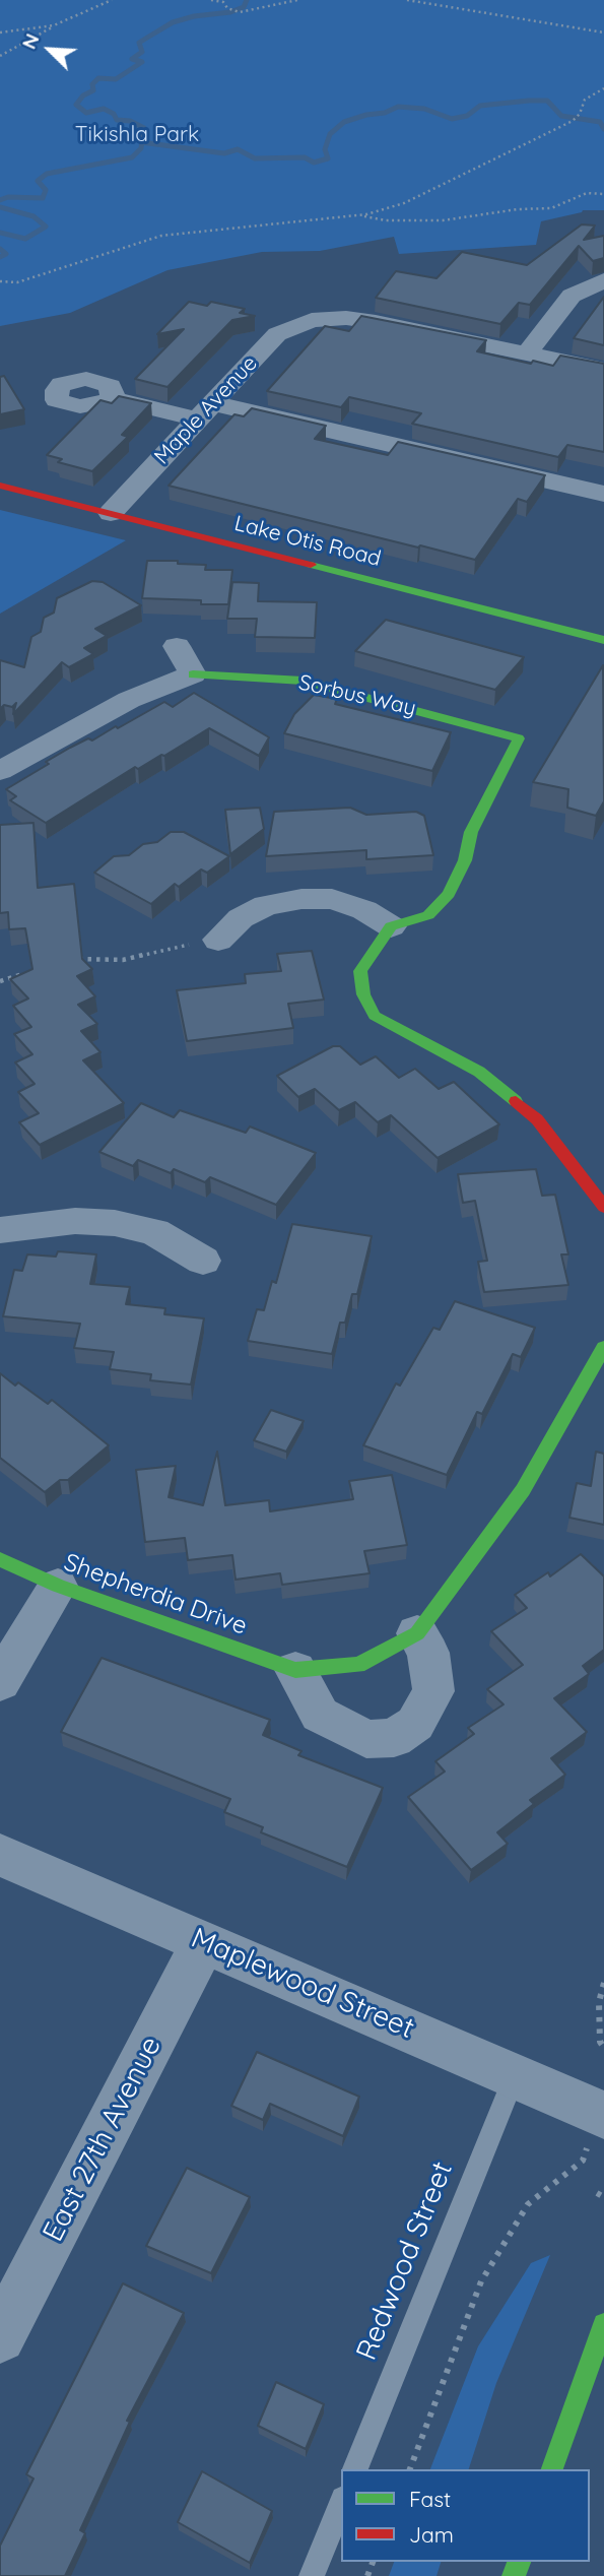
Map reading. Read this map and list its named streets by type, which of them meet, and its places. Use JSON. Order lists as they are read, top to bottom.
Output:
{
  "streets": {
    "street": [
      "Maple Avenue",
      "Lake Otis Road",
      "Sorbus Way",
      "Shepherdia Drive",
      "Maplewood Street",
      "East 27th Avenue"
    ],
    "lane": ["Redwood Street"]
  },
  "crossings": [
    ["Maple Avenue", "Lake Otis Road"],
    ["Maplewood Street", "East 27th Avenue"],
    ["Maplewood Street", "Redwood Street"]
  ],
  "parks": ["Tikishla Park"],
  "legend": ["Fast", "Jam"],
  "north": "top left"
}
